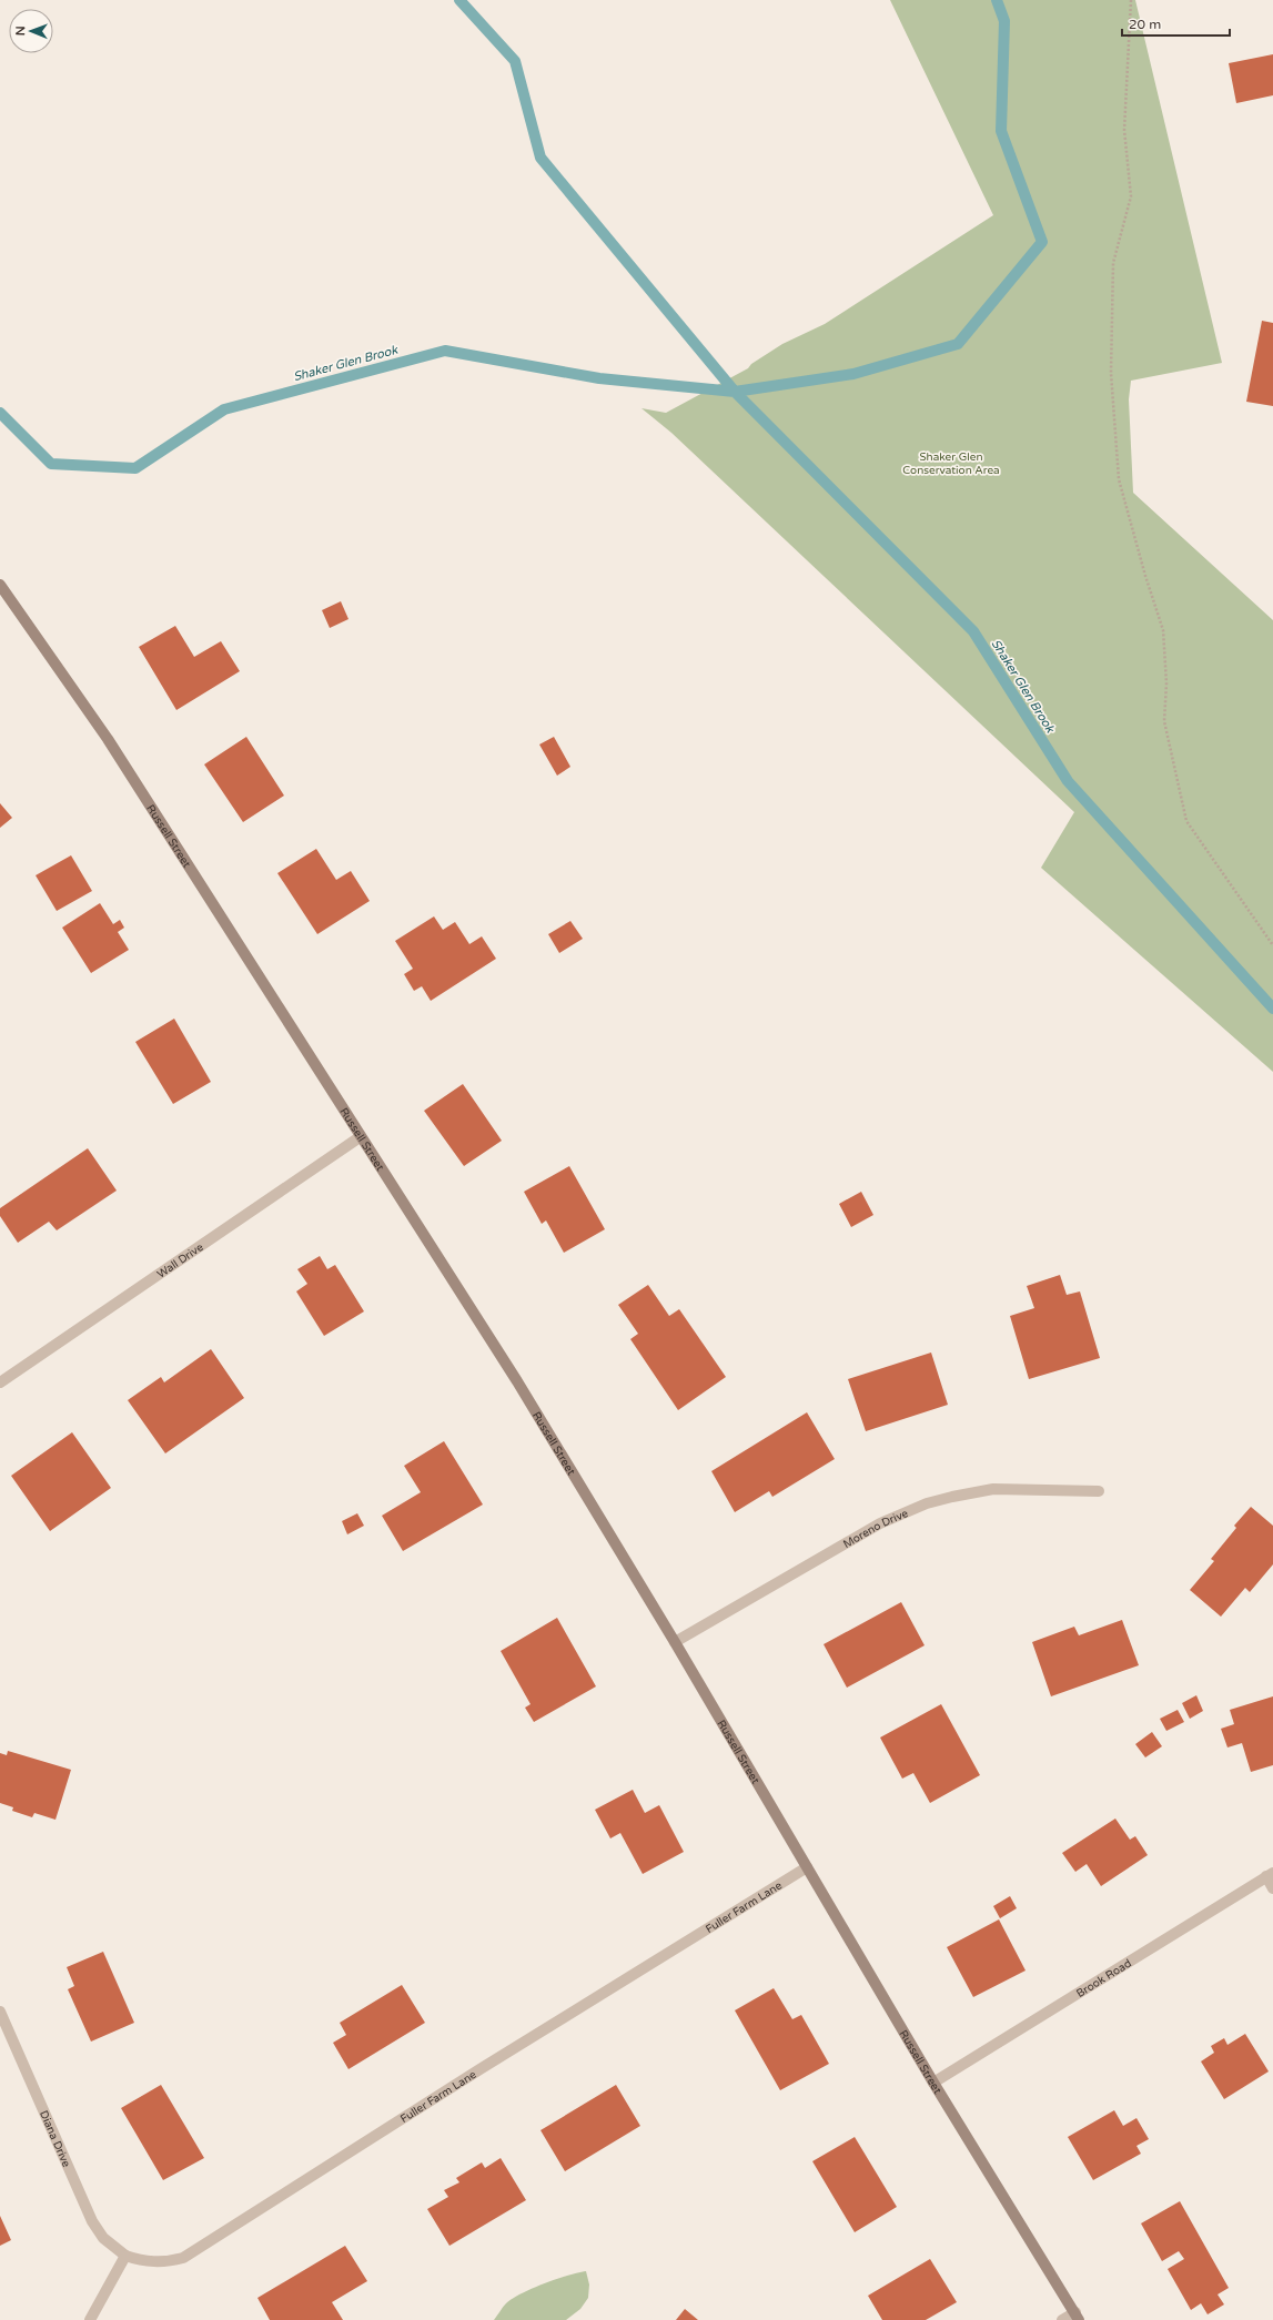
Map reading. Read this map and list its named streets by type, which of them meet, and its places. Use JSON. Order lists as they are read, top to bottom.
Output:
{
  "streets": {
    "street": [
      "Russell Street",
      "Wall Drive",
      "Moreno Drive",
      "Fuller Farm Lane",
      "Brook Road",
      "Diana Drive"
    ]
  },
  "crossings": [
    ["Russell Street", "Wall Drive"],
    ["Russell Street", "Moreno Drive"],
    ["Russell Street", "Fuller Farm Lane"],
    ["Russell Street", "Brook Road"],
    ["Fuller Farm Lane", "Diana Drive"]
  ],
  "water": ["Shaker Glen Brook"],
  "parks": ["Shaker Glen Conservation Area"],
  "scale_bar": "20 m",
  "north": "left"
}
